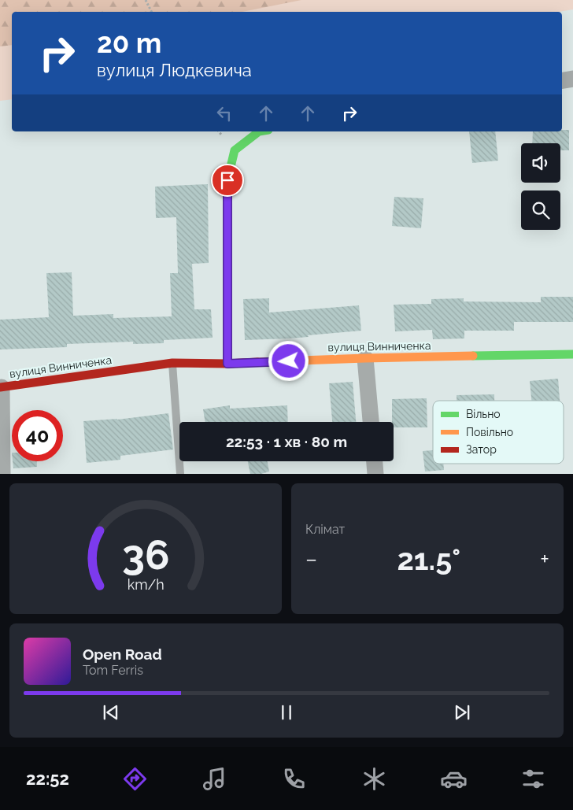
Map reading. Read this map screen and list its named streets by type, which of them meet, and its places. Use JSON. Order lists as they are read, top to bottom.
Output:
{
  "streets": {
    "street": ["вулиця Винниченка"]
  },
  "legend": ["Вільно", "Повільно", "Затор"],
  "page": {
    "turn": ["20 m", "вулиця Людкевича"],
    "limit": "40",
    "trip": "22:53 · 1 хв · 80 m",
    "tile": "Клімат",
    "heat": ["−", "21.5°", "+"],
    "song": ["Open Road", "Tom Ferris"],
    "tabs": "22:52",
    "gauge": ["36", "km/h"]
  }
}
